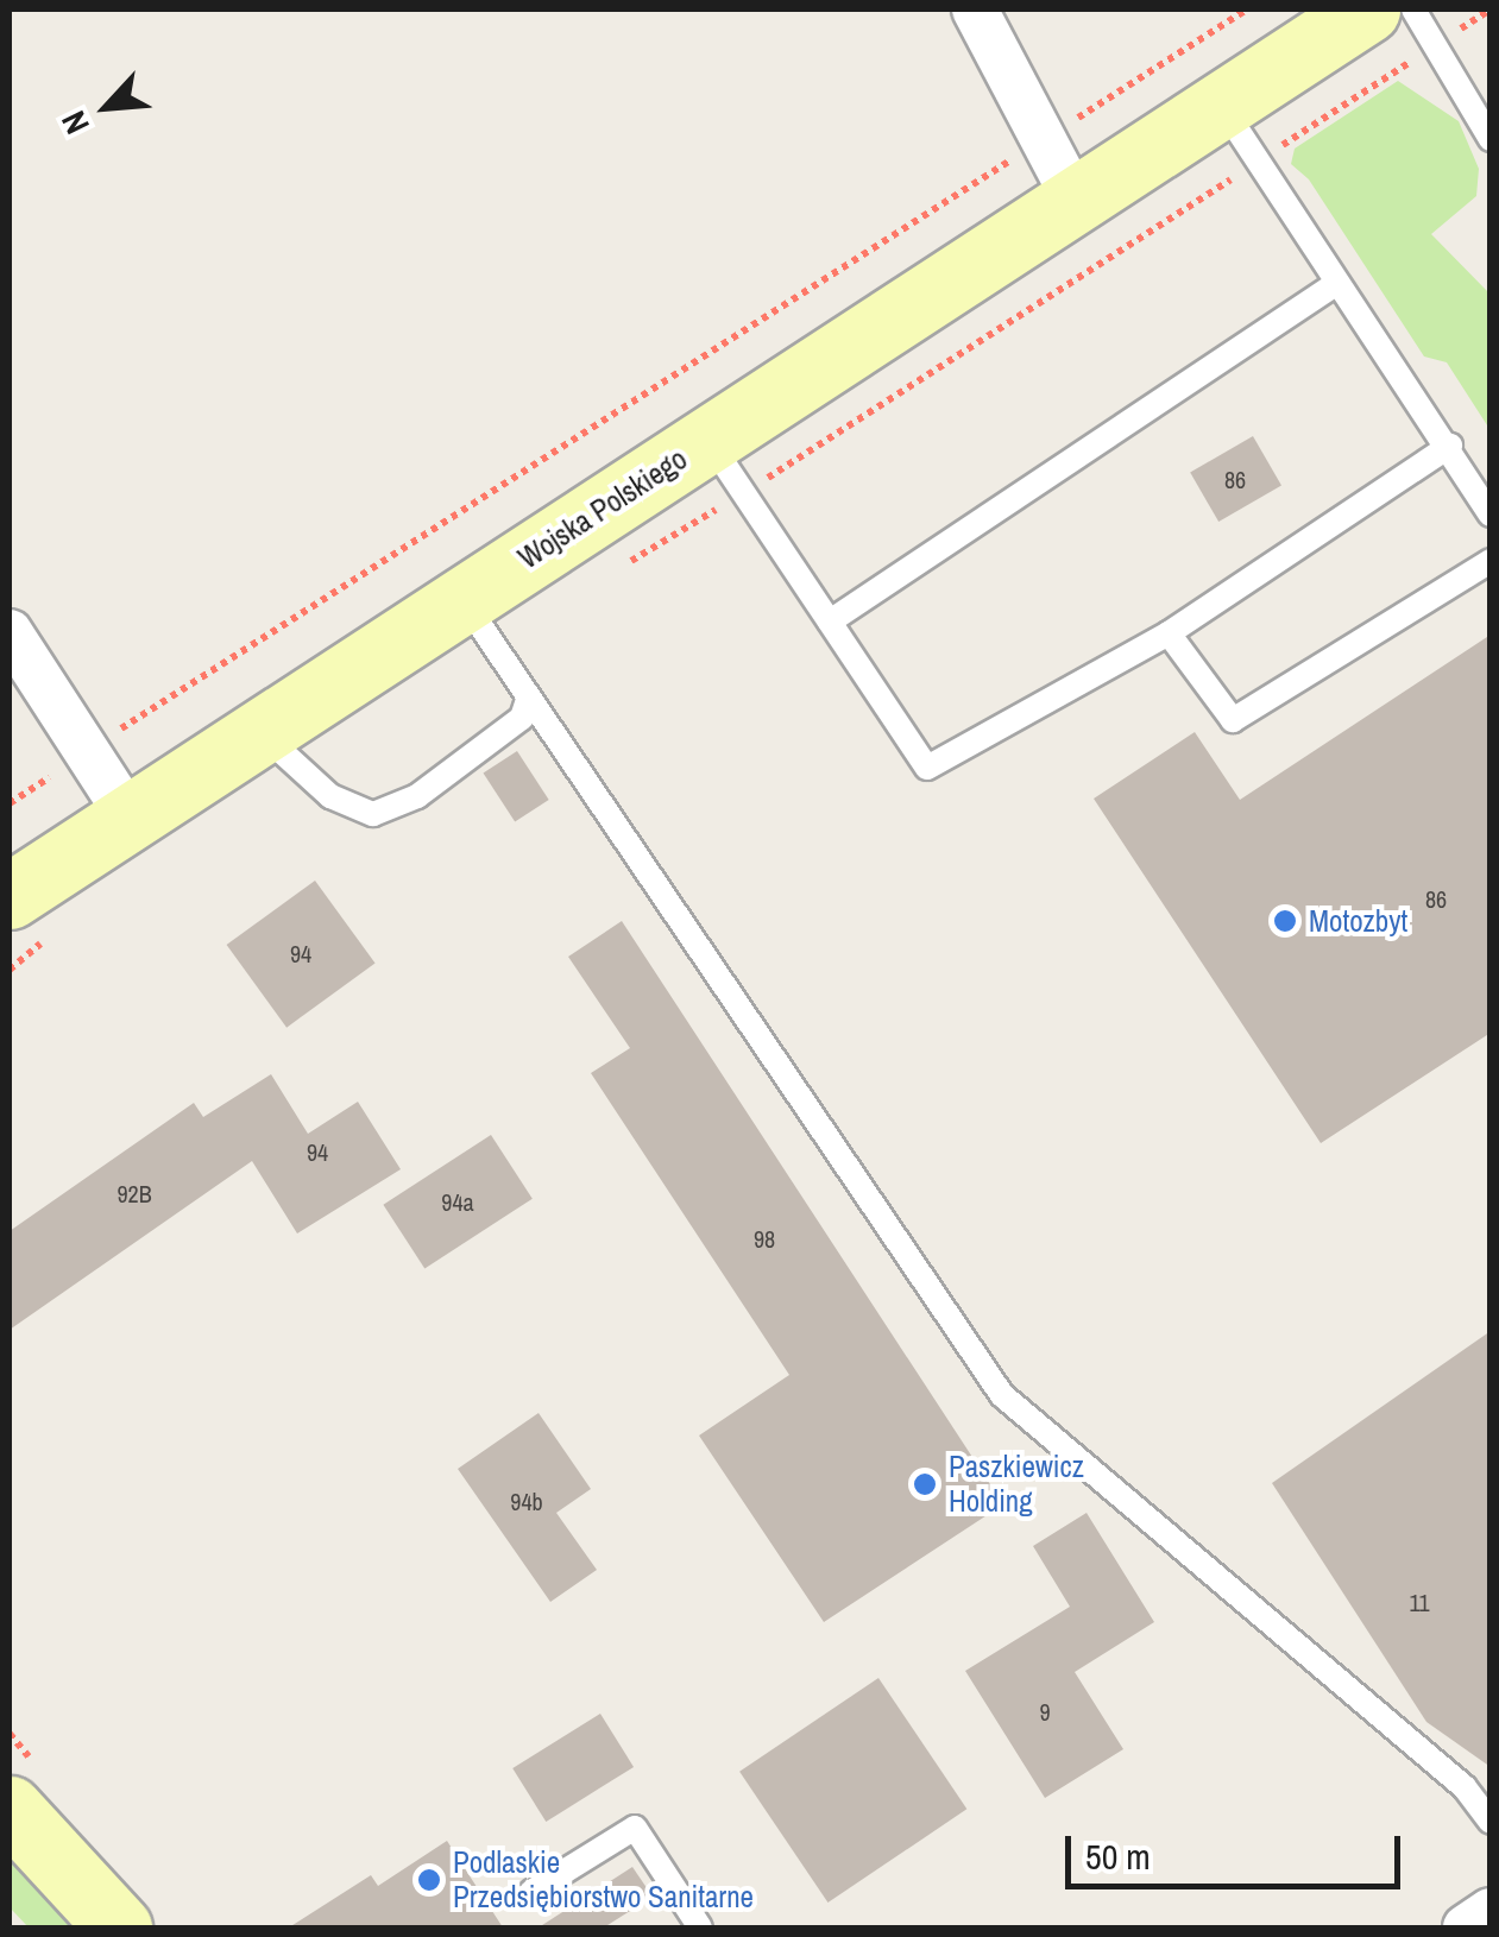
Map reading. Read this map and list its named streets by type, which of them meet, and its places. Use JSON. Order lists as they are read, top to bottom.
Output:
{
  "streets": {
    "street": ["Wojska Polskiego"]
  },
  "places": ["Motozbyt", "Paszkiewicz Holding", "Podlaskie Przedsiębiorstwo Sanitarne"],
  "house_numbers": [
    "86",
    "86",
    "94",
    "94",
    "92B",
    "94a",
    "98",
    "94b",
    "11",
    "9"
  ],
  "scale_bar": "50 m",
  "north": "bottom left"
}
